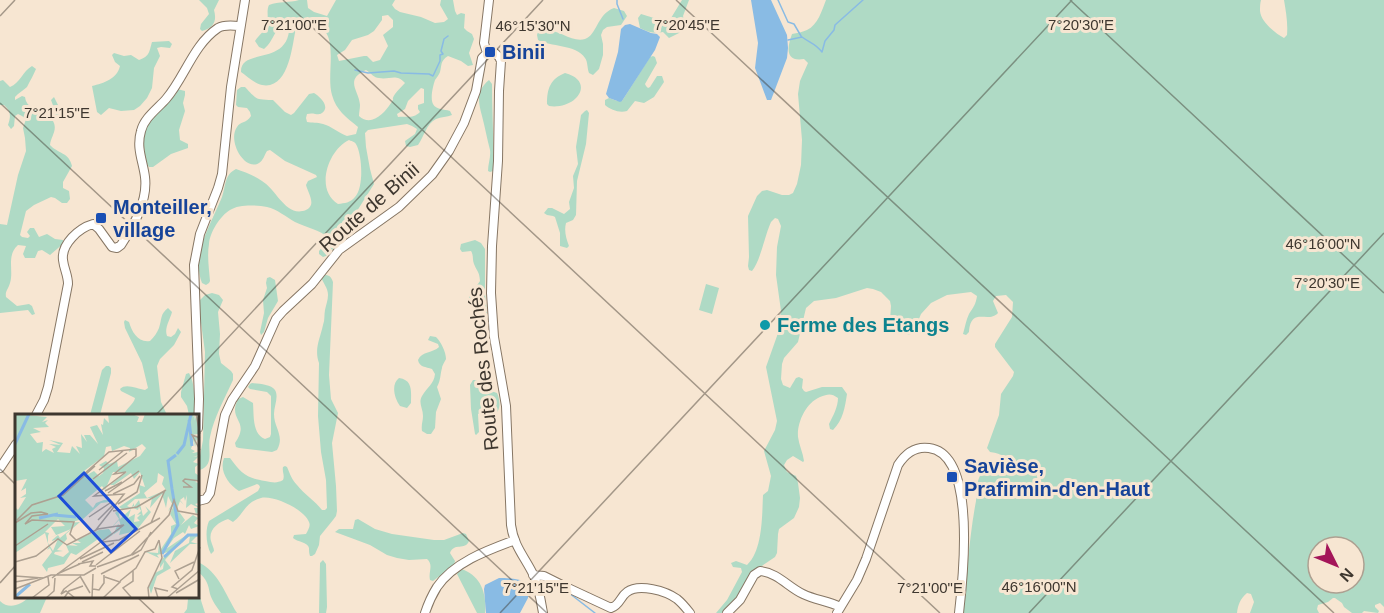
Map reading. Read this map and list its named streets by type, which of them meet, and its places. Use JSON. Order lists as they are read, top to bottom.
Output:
{
  "streets": {
    "street": ["Route de Binii", "Route des Rochés"]
  },
  "crossings": [
    ["Route de Binii", "Route des Rochés"]
  ],
  "places": {
    "transit": ["Binii", "Monteiller, village", "Savièse, Prafirmin-d'en-Haut"],
    "other": ["Ferme des Etangs"]
  },
  "north": "bottom right",
  "coordinates": [
    "7°21'00\"E",
    "7°20'45\"E",
    "7°20'30\"E",
    "46°15'30\"N",
    "7°21'15\"E",
    "46°16'00\"N"
  ]
}
